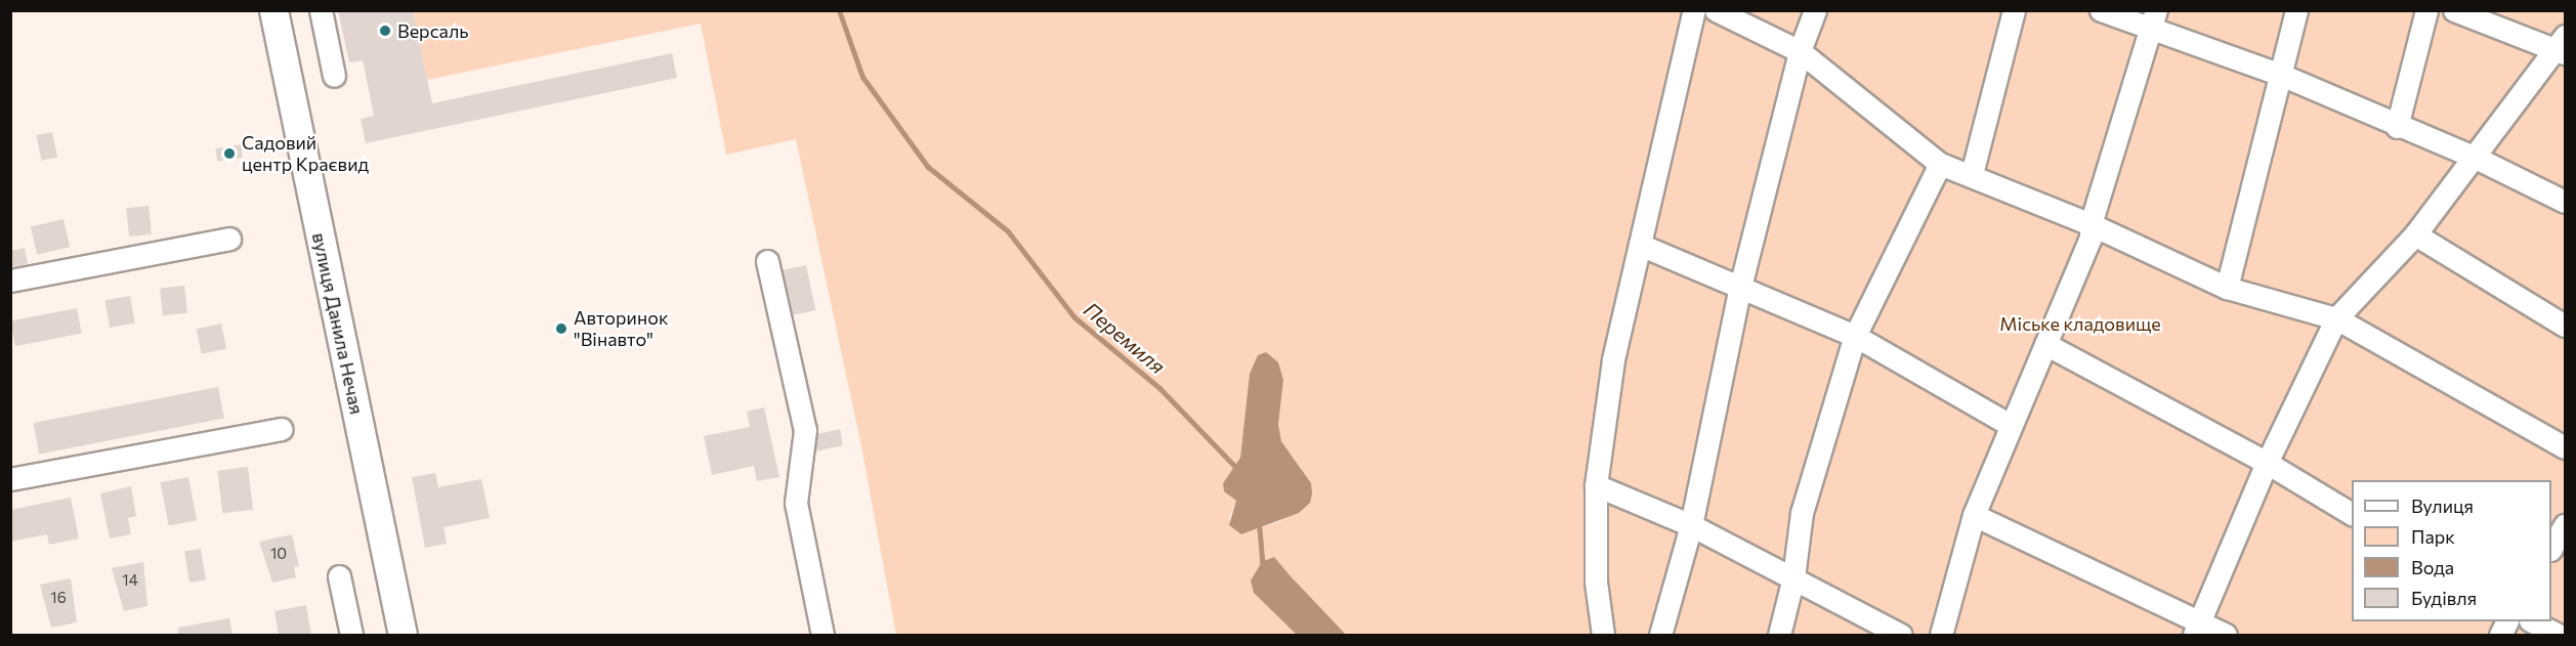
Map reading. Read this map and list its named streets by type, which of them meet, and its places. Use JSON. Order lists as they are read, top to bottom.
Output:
{
  "streets": {
    "main road": ["вулиця Данила Нечая"]
  },
  "water": ["Перемиля"],
  "parks": ["Міське кладовище"],
  "places": ["Версаль", "Садовий центр Краєвид", "Авторинок \"Вінавто\""],
  "house_numbers": ["10", "14", "16"],
  "legend": [
    "Вулиця",
    "Парк",
    "Вода",
    "Будівля"
  ]
}
